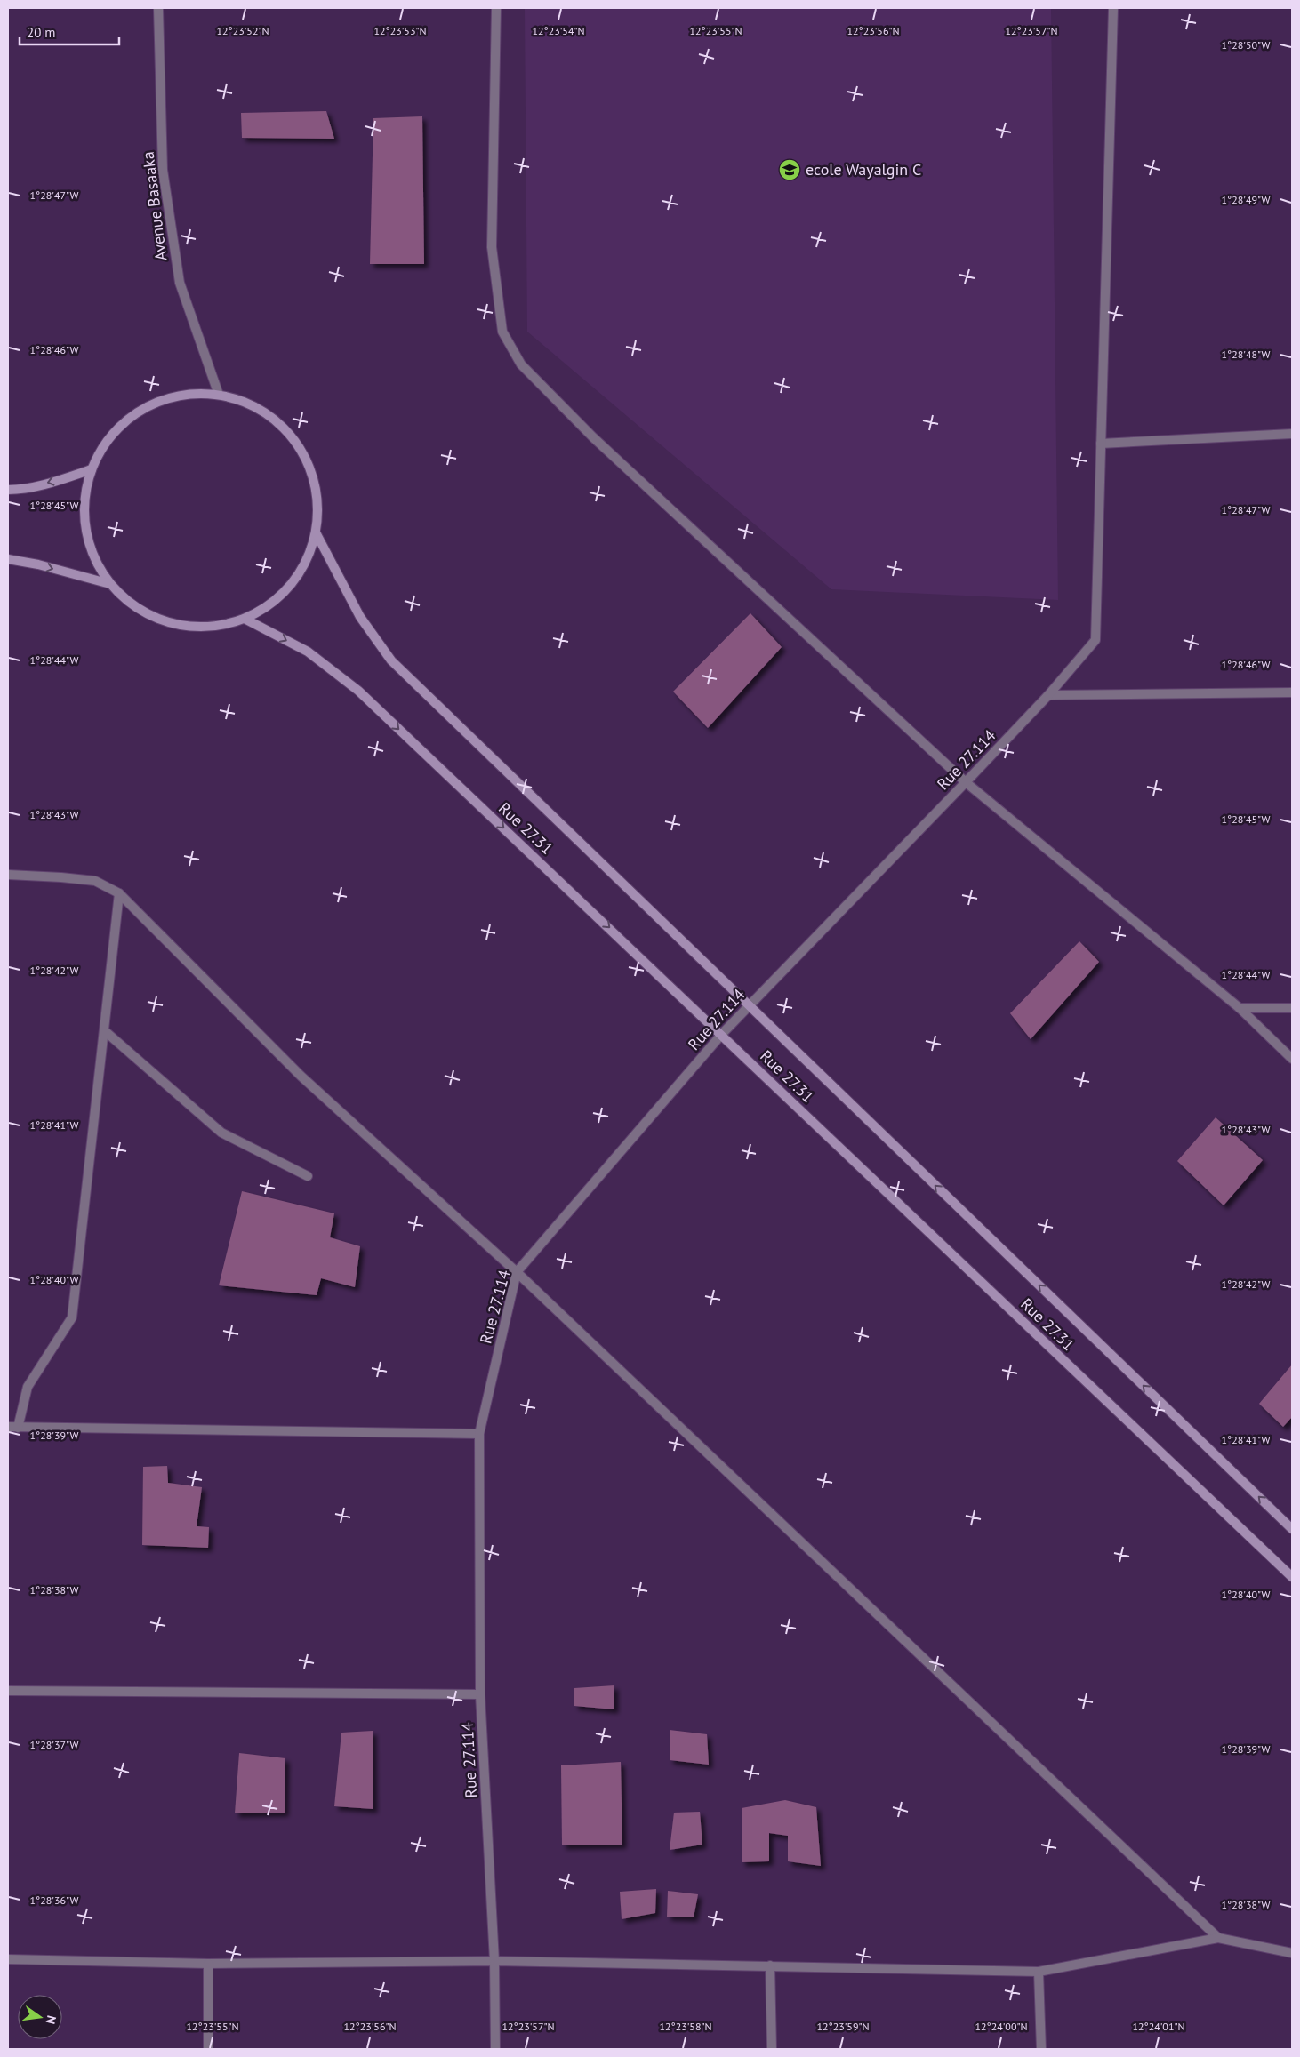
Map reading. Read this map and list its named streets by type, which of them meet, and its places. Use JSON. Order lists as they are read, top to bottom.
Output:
{
  "streets": {
    "street": ["Avenue Basaaka", "Rue 27.114", "Rue 27.31"]
  },
  "crossings": [
    ["Rue 27.114", "Rue 27.31"]
  ],
  "places": {
    "school or university": ["ecole Wayalgin C"]
  },
  "scale_bar": "20 m",
  "north": "right",
  "coordinates": [
    "12°23'52\"N",
    "12°23'53\"N",
    "12°23'54\"N",
    "12°23'55\"N",
    "12°23'56\"N",
    "12°23'57\"N",
    "1°28'50\"W",
    "1°28'47\"W",
    "1°28'49\"W",
    "1°28'46\"W",
    "1°28'48\"W",
    "1°28'45\"W",
    "1°28'44\"W",
    "1°28'43\"W",
    "1°28'42\"W",
    "1°28'41\"W",
    "1°28'40\"W",
    "1°28'39\"W",
    "1°28'38\"W",
    "1°28'37\"W",
    "1°28'36\"W",
    "12°23'58\"N",
    "12°23'59\"N",
    "12°24'00\"N",
    "12°24'01\"N"
  ]
}
